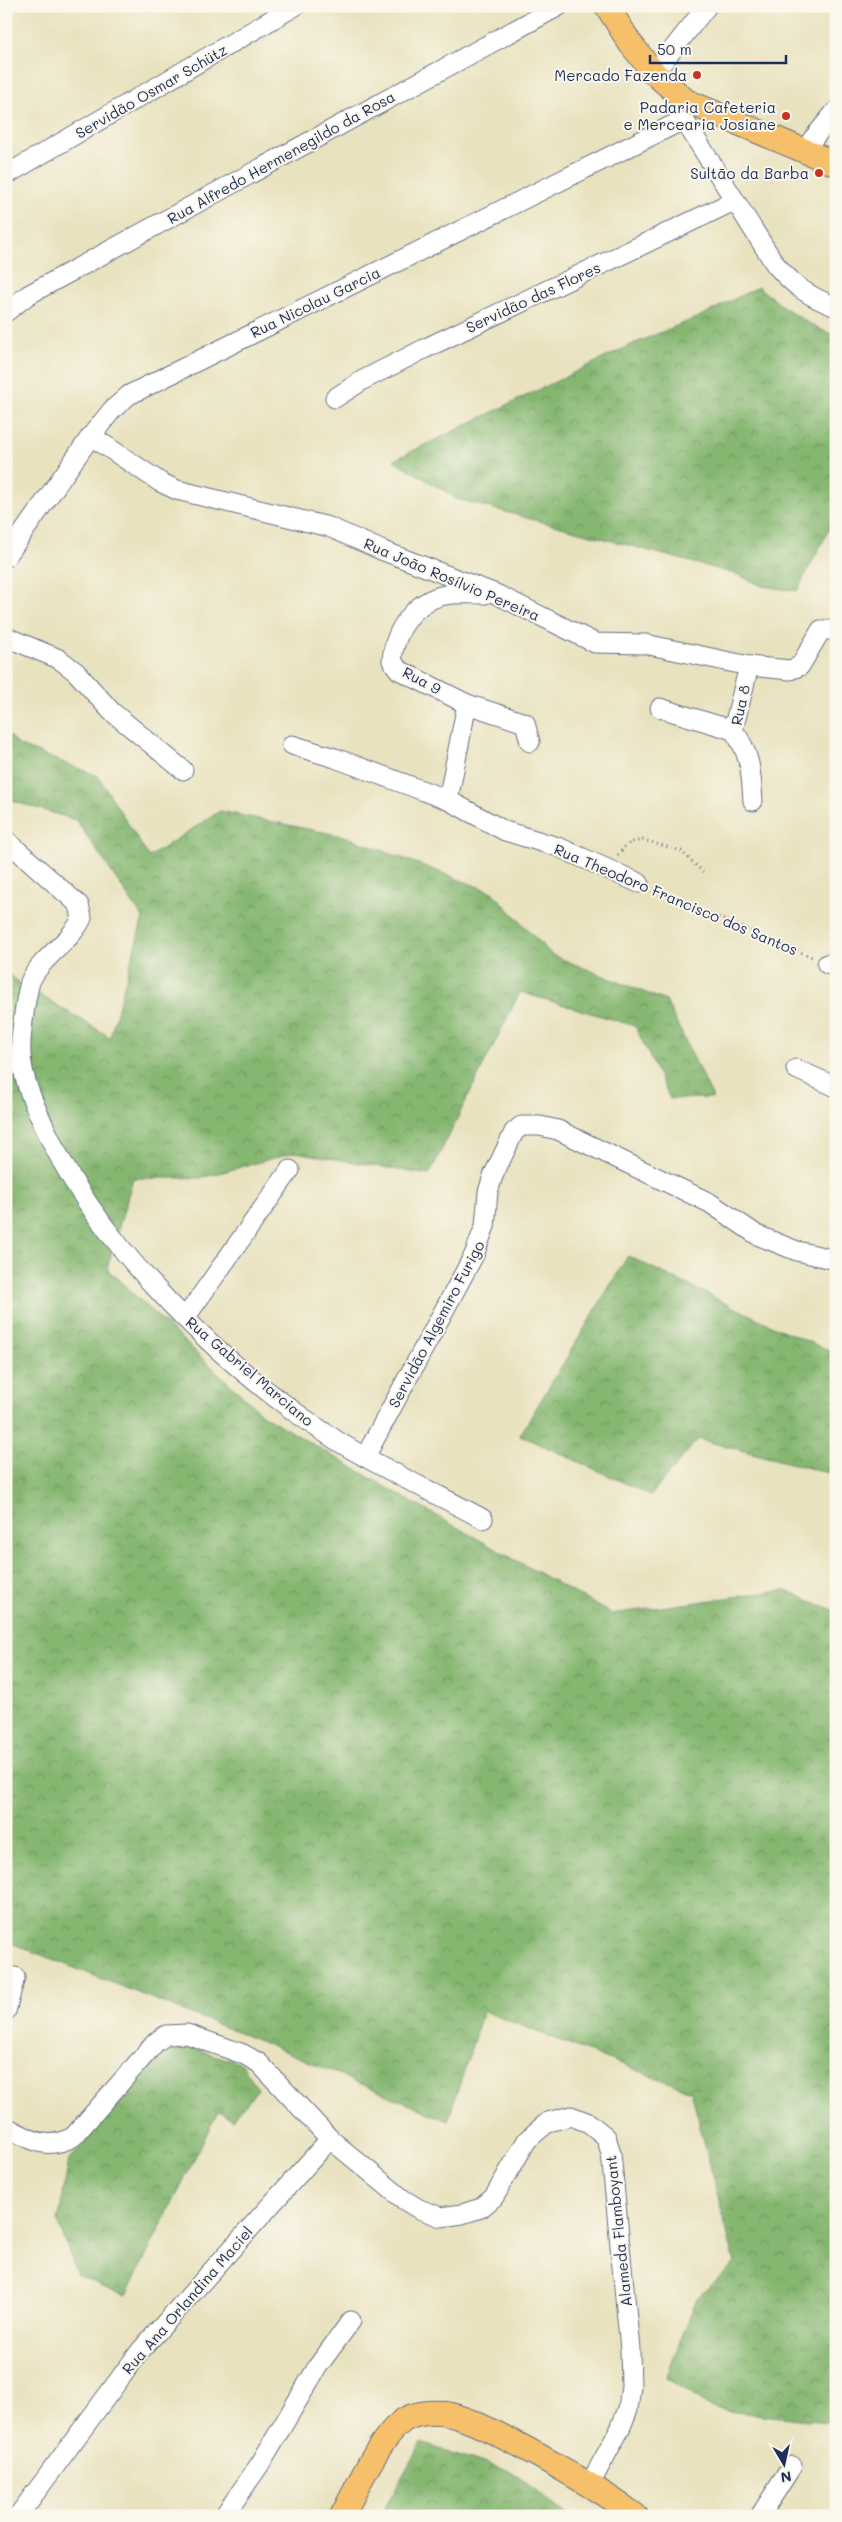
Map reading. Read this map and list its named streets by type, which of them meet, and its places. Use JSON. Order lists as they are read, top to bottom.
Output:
{
  "streets": {
    "street": [
      "Servidão Osmar Schütz",
      "Rua Alfredo Hermenegildo da Rosa",
      "Servidão das Flores",
      "Rua Nicolau Garcia",
      "Rua João Rosílvio Pereira",
      "Rua 9",
      "Rua 8",
      "Rua Theodoro Francisco dos Santos",
      "Servidão Algemiro Furigo",
      "Rua Gabriel Marciano",
      "Alameda Flamboyant",
      "Rua Ana Orlandina Maciel"
    ]
  },
  "crossings": [
    ["Rua Nicolau Garcia", "Rua João Rosílvio Pereira"],
    ["Rua João Rosílvio Pereira", "Rua 9"],
    ["Rua João Rosílvio Pereira", "Rua 8"],
    ["Servidão Algemiro Furigo", "Rua Gabriel Marciano"],
    ["Alameda Flamboyant", "Rua Ana Orlandina Maciel"]
  ],
  "places": ["Mercado Fazenda", "Padaria Cafeteria e Mercearia Josiane", "Sultão da Barba"],
  "scale_bar": "50 m",
  "north": "bottom"
}
